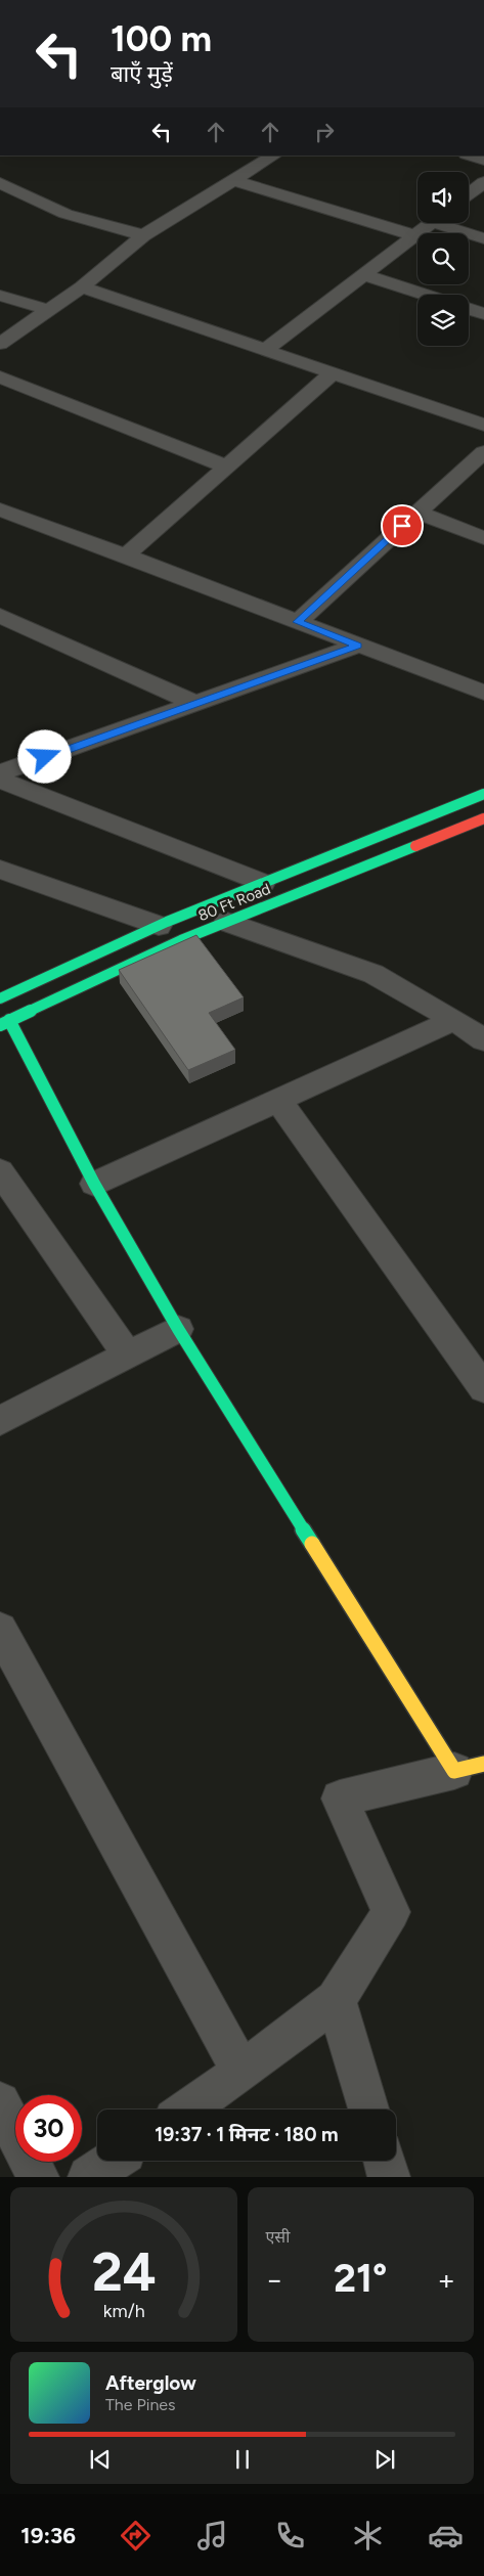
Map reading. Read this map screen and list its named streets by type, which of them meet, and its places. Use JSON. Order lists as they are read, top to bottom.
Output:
{
  "streets": {
    "main road": ["80 Ft Road"]
  },
  "page": {
    "turn": ["100 m", "बाएँ मुड़ें"],
    "limit": "30",
    "trip": "19:37 · 1 मिनट · 180 m",
    "tile": "एसी",
    "heat": ["−", "21°", "+"],
    "song": ["Afterglow", "The Pines"],
    "tabs": "19:36",
    "gauge": ["24", "km/h"]
  }
}
